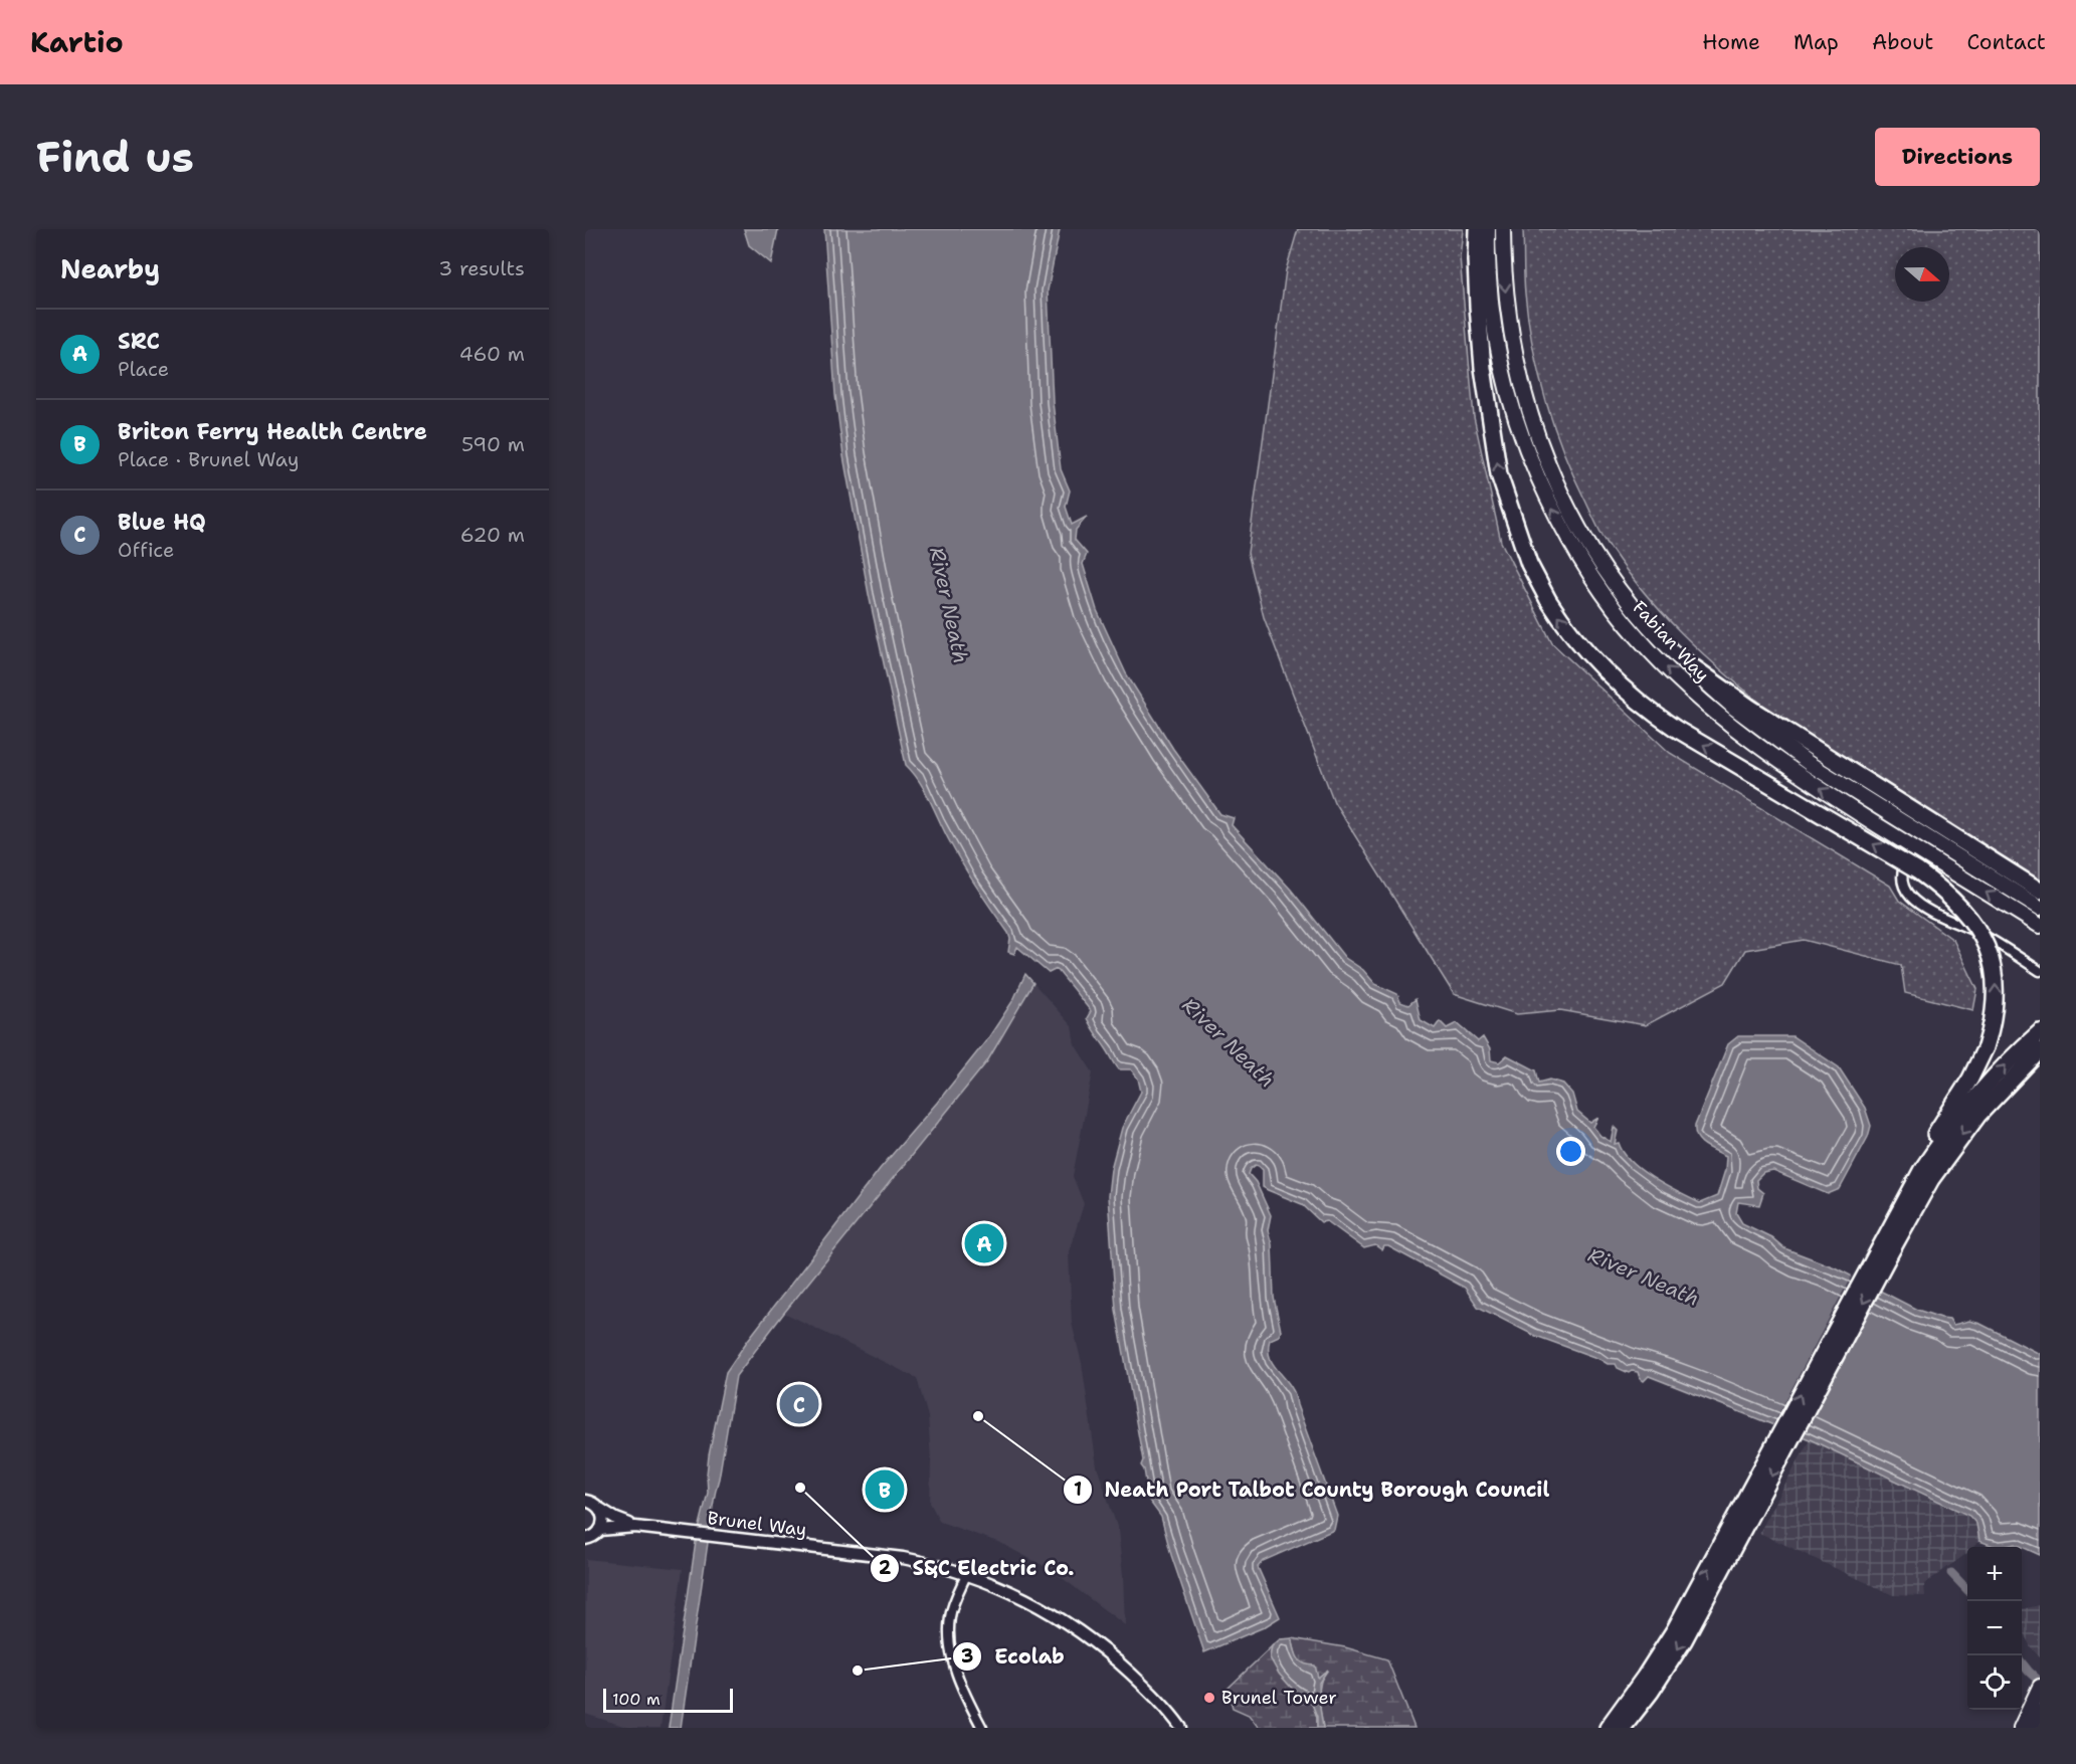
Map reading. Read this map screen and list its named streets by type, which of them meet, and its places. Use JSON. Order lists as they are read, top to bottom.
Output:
{
  "streets": {
    "main road": ["Fabian Way"],
    "street": ["Brunel Way"]
  },
  "water": ["River Neath"],
  "places": [
    "Neath Port Talbot County Borough Council",
    "S&C Electric Co.",
    "Ecolab",
    "Brunel Tower"
  ],
  "scale_bar": "100 m",
  "north": "right",
  "page": {
    "header": "Kartio",
    "nav": [
      "Home",
      "Map",
      "About",
      "Contact"
    ],
    "buttons": "Directions",
    "title": "Find us",
    "heading": ["Nearby", "3 results"],
    "list": [
      {
        "mark": "A",
        "name": "SRC",
        "note": "Place",
        "value": "460 m"
      },
      {
        "mark": "B",
        "name": "Briton Ferry Health Centre",
        "note": "Place · Brunel Way",
        "value": "590 m"
      },
      {
        "mark": "C",
        "name": "Blue HQ",
        "note": "Office",
        "value": "620 m"
      }
    ],
    "pins": ["A", "C", "B"],
    "map_buttons": ["+", "−"],
    "scale": "100 m"
  }
}
